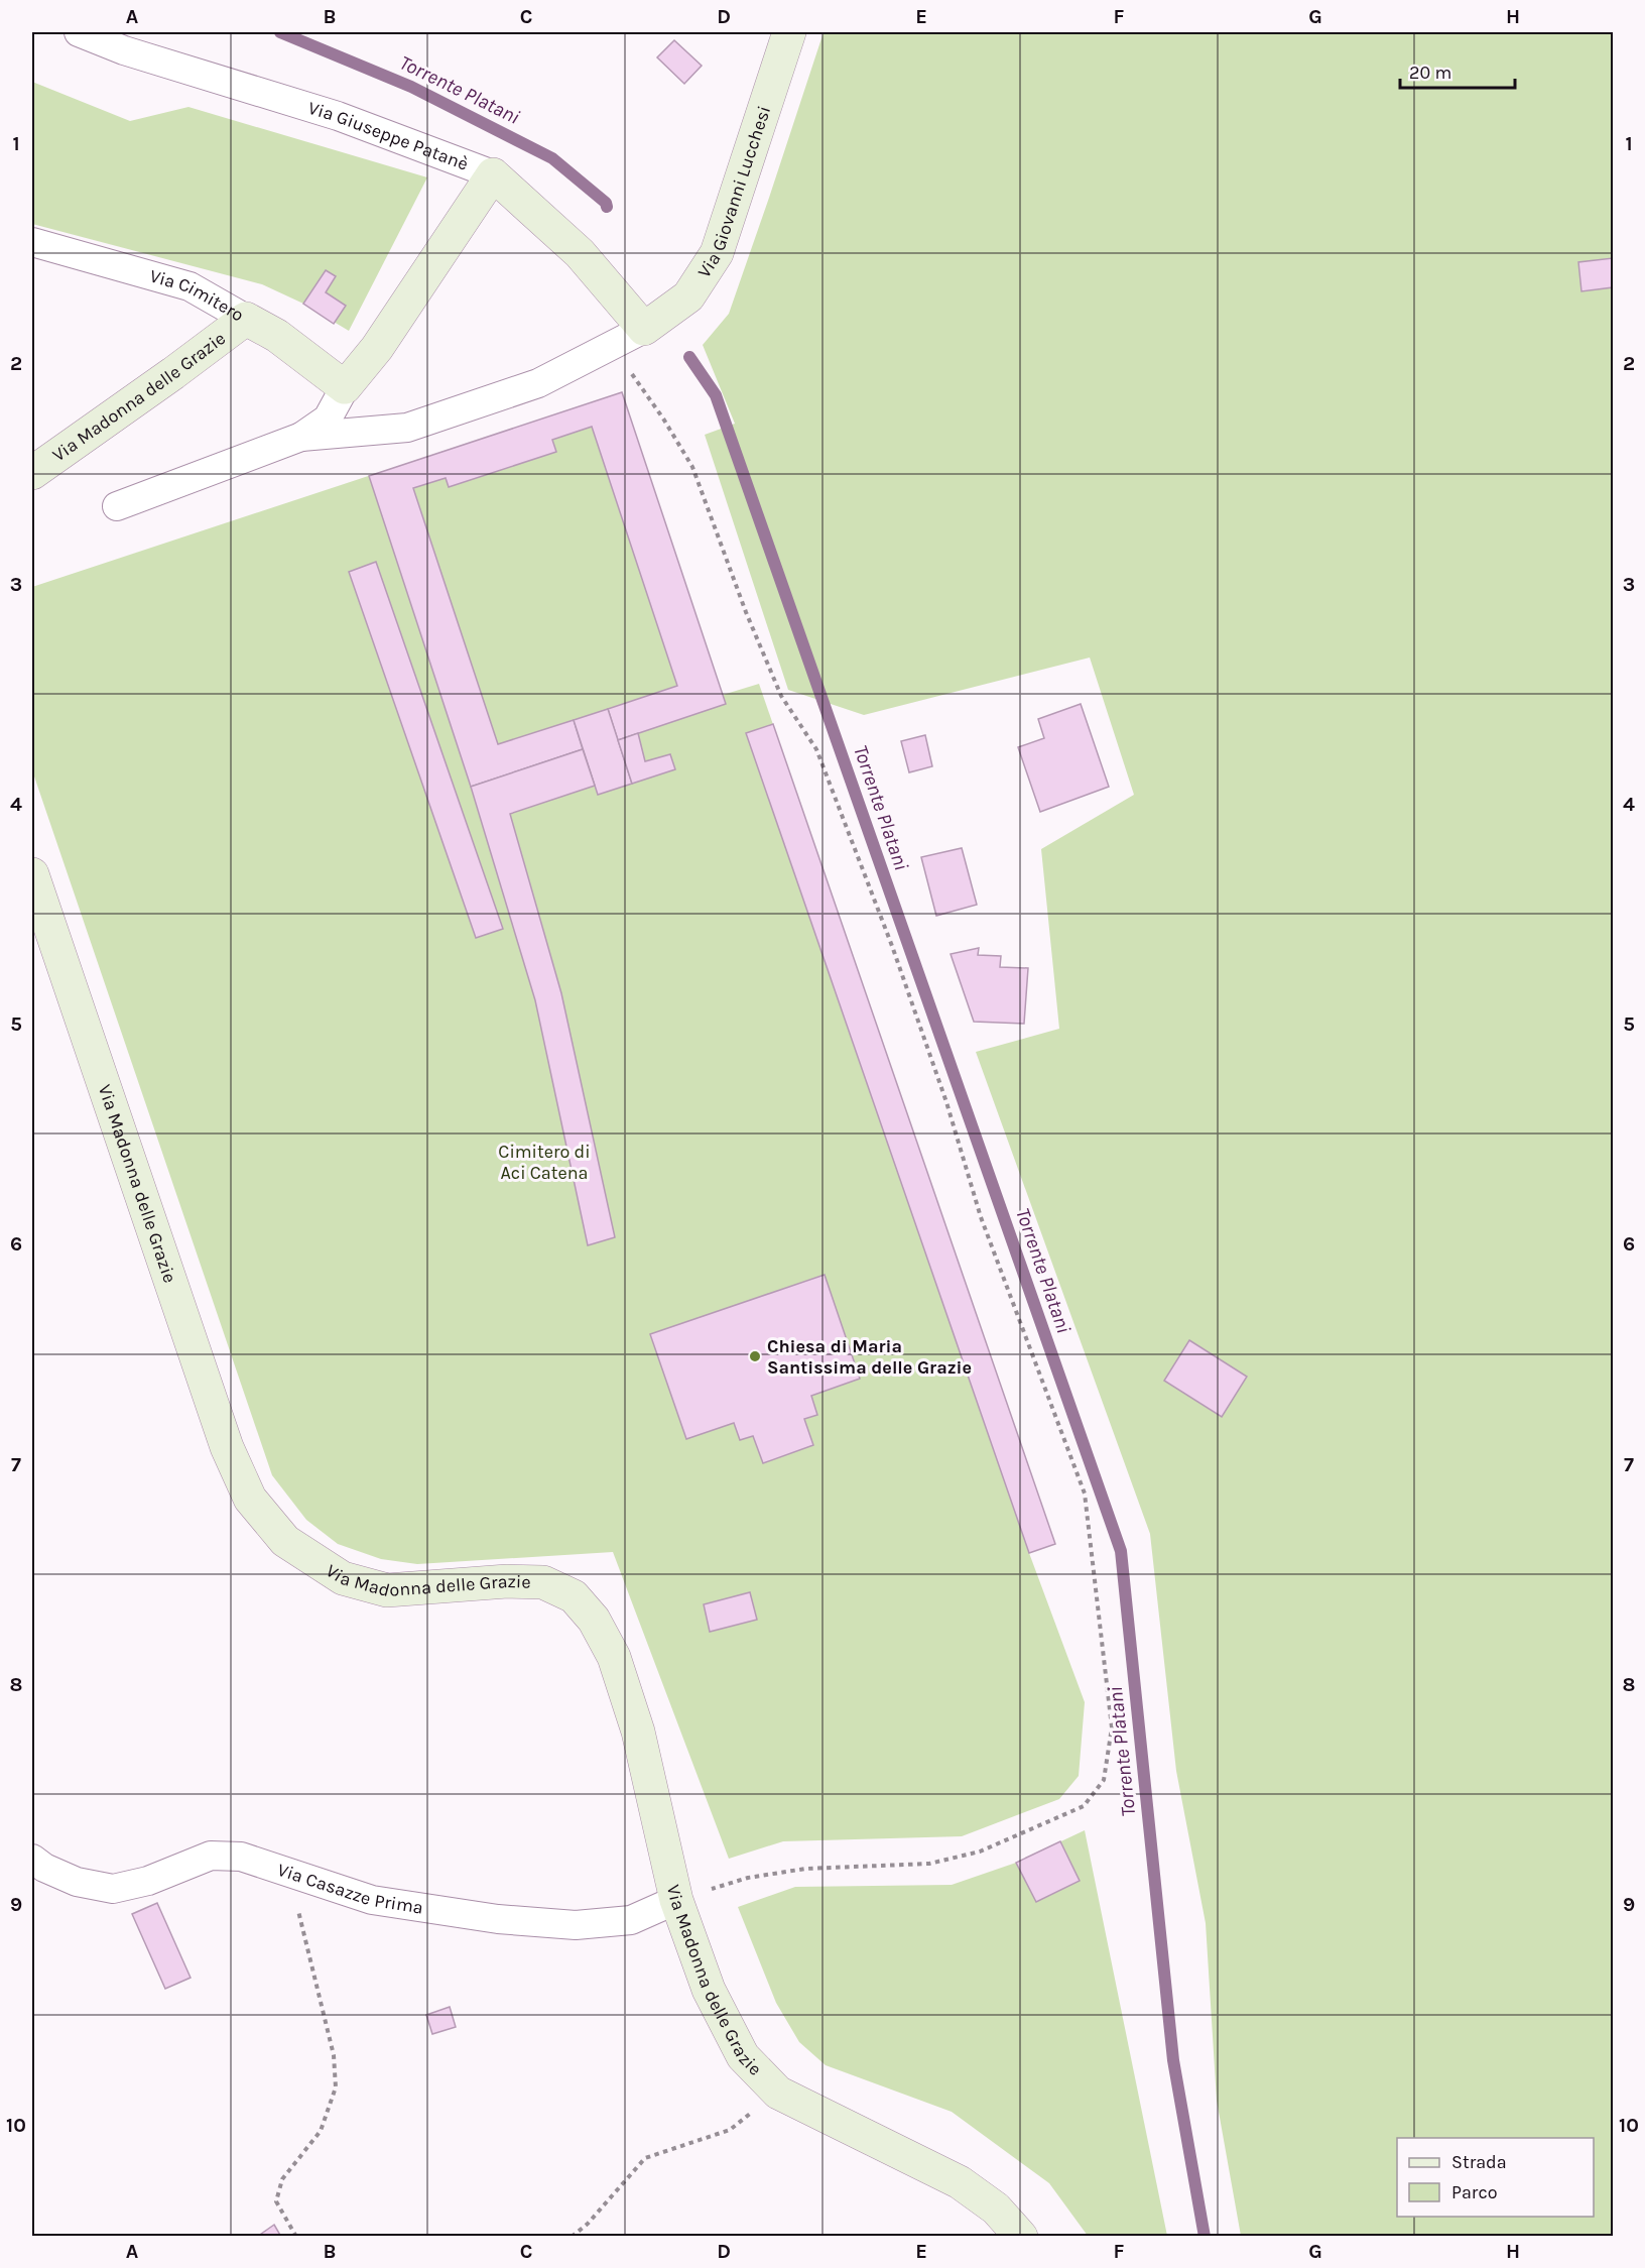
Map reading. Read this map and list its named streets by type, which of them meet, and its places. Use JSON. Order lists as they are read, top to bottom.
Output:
{
  "streets": {
    "street": [
      "Via Giuseppe Patanè",
      "Via Giovanni Lucchesi",
      "Via Cimitero",
      "Via Madonna delle Grazie",
      "Via Casazze Prima"
    ]
  },
  "crossings": [
    ["Via Giuseppe Patanè", "Via Giovanni Lucchesi"],
    ["Via Cimitero", "Via Madonna delle Grazie"],
    ["Via Madonna delle Grazie", "Via Casazze Prima"]
  ],
  "water": ["Torrente Platani"],
  "parks": ["Cimitero di Aci Catena"],
  "places": ["Chiesa di Maria Santissima delle Grazie"],
  "legend": ["Strada", "Parco"],
  "scale_bar": "20 m",
  "grid": {
    "columns": [
      "A",
      "B",
      "C",
      "D",
      "E",
      "F",
      "G",
      "H"
    ],
    "rows": [
      "1",
      "2",
      "3",
      "4",
      "5",
      "6",
      "7",
      "8",
      "9",
      "10"
    ]
  }
}
